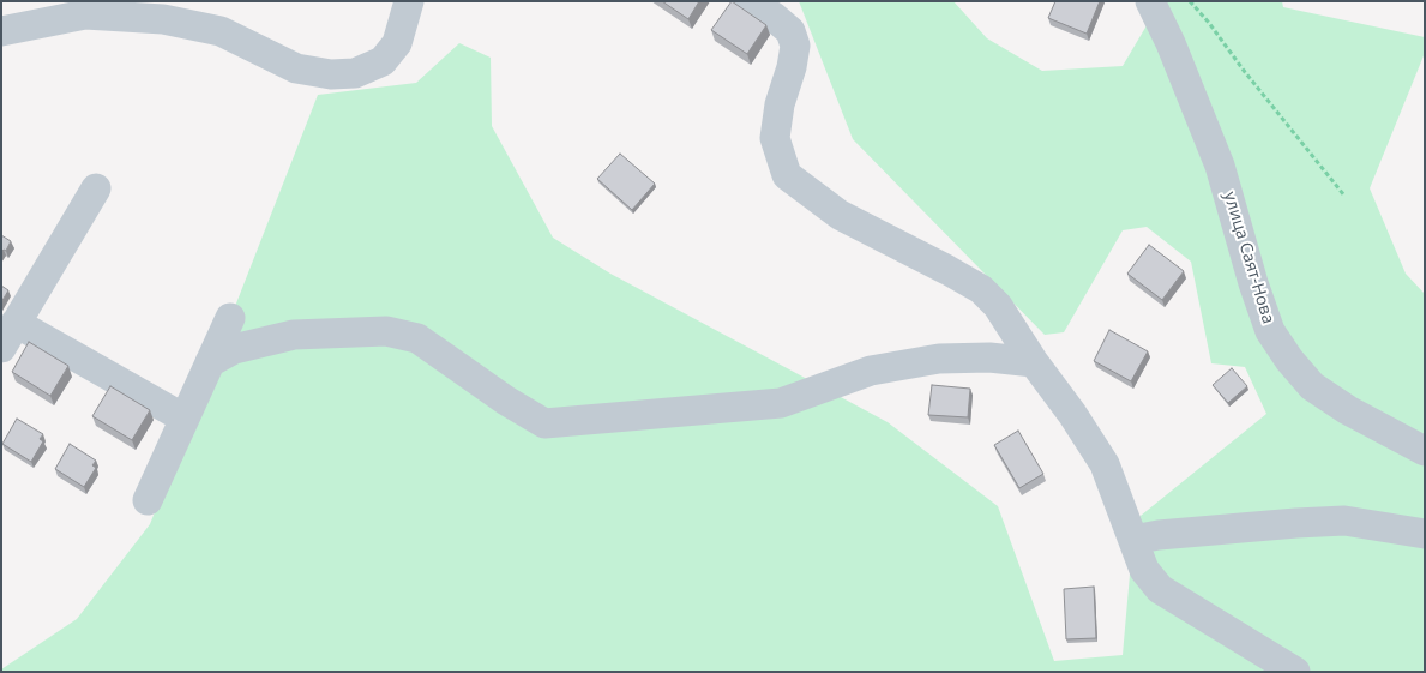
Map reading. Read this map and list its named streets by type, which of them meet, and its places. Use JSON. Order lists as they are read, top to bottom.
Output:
{
  "streets": {
    "street": ["улица Саят-Нова"]
  }
}
